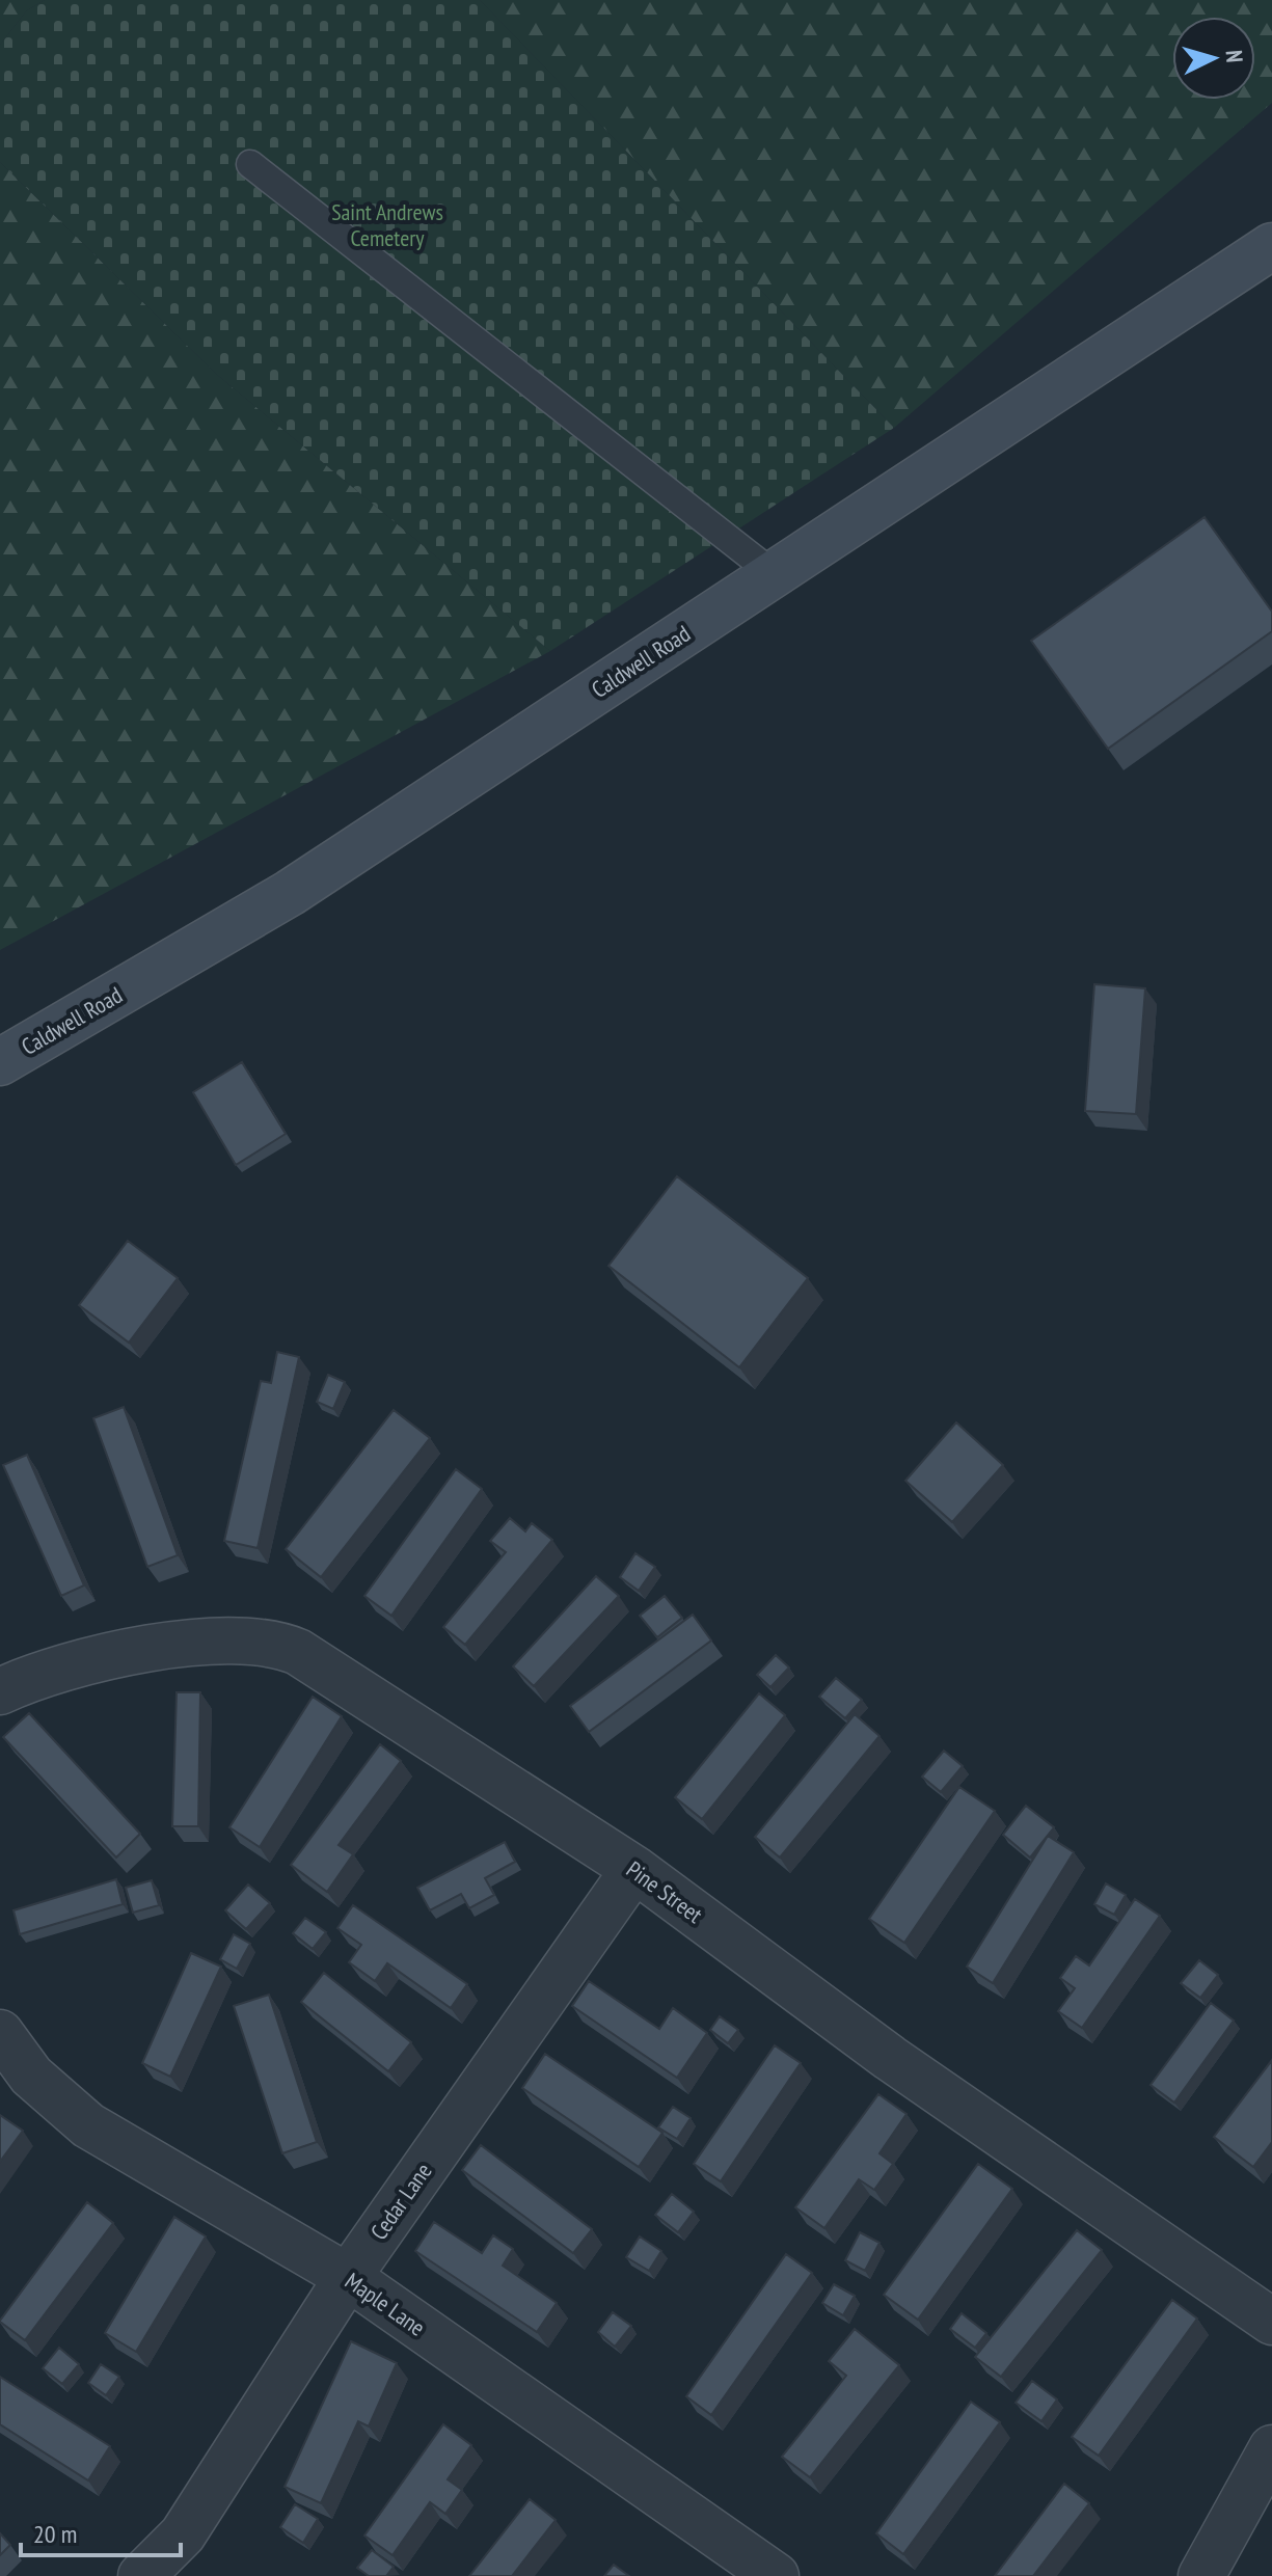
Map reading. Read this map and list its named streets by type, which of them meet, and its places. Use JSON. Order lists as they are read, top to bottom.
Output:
{
  "streets": {
    "street": [
      "Caldwell Road",
      "Pine Street",
      "Cedar Lane",
      "Maple Lane"
    ]
  },
  "crossings": [
    ["Pine Street", "Cedar Lane"],
    ["Cedar Lane", "Maple Lane"]
  ],
  "parks": ["Saint Andrews Cemetery"],
  "scale_bar": "20 m",
  "north": "right"
}
